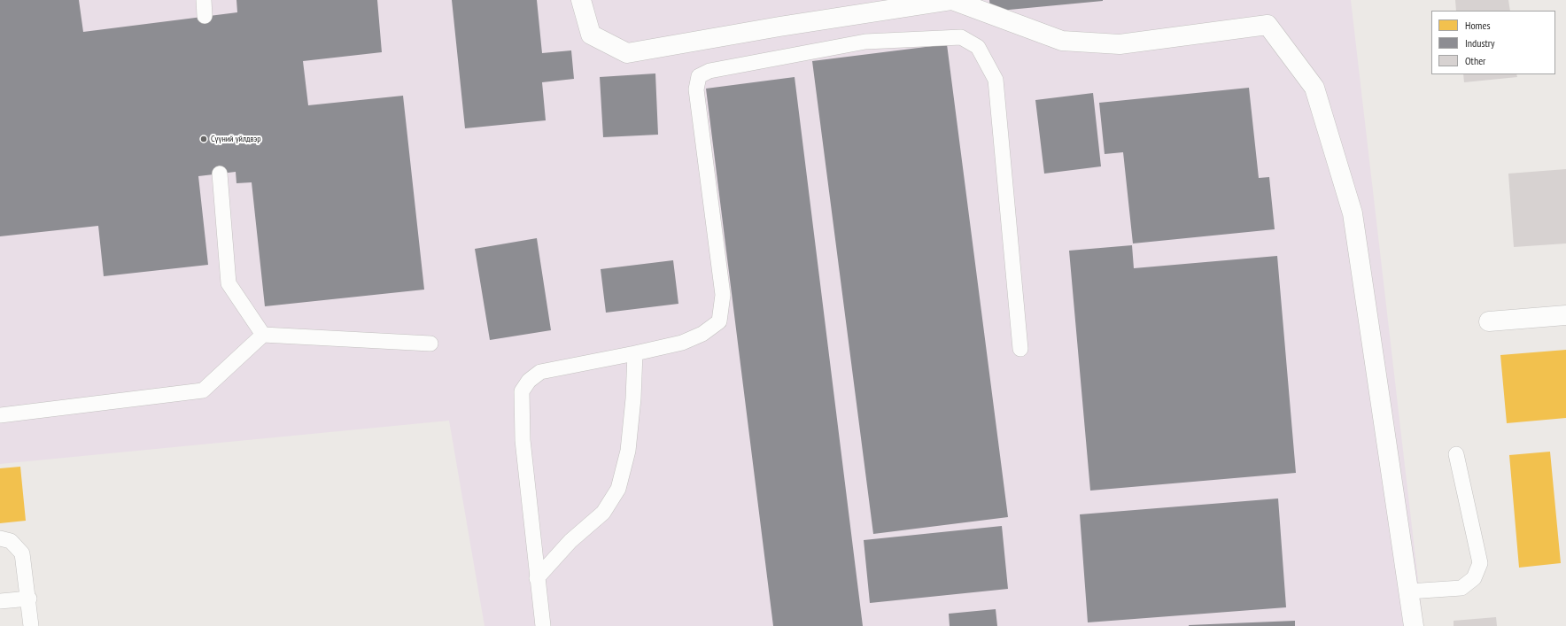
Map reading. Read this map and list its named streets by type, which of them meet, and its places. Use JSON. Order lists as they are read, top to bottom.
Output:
{
  "places": ["Сүүний үйлдвэр"],
  "legend": ["Homes", "Industry", "Other"]
}
